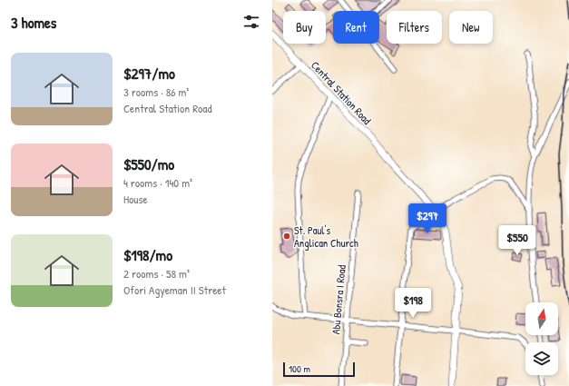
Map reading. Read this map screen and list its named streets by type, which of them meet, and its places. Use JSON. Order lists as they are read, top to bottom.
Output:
{
  "streets": {
    "street": ["Central Station Road", "Abu Bonsra I Road"]
  },
  "places": ["St. Paul's Anglican Church"],
  "scale_bar": "100 m",
  "north": "top",
  "page": {
    "heading": "3 homes",
    "chip": [
      "Buy",
      "Rent",
      "Filters",
      "New"
    ],
    "list": [
      {
        "name": "$297/mo",
        "note": "3 rooms · 86 m² · Central Station Road"
      },
      {
        "name": "$550/mo",
        "note": "4 rooms · 140 m² · House"
      },
      {
        "name": "$198/mo",
        "note": "2 rooms · 58 m² · Ofori Agyeman II Street"
      }
    ],
    "price": ["$297", "$550", "$198"],
    "scale": "100 m"
  }
}
